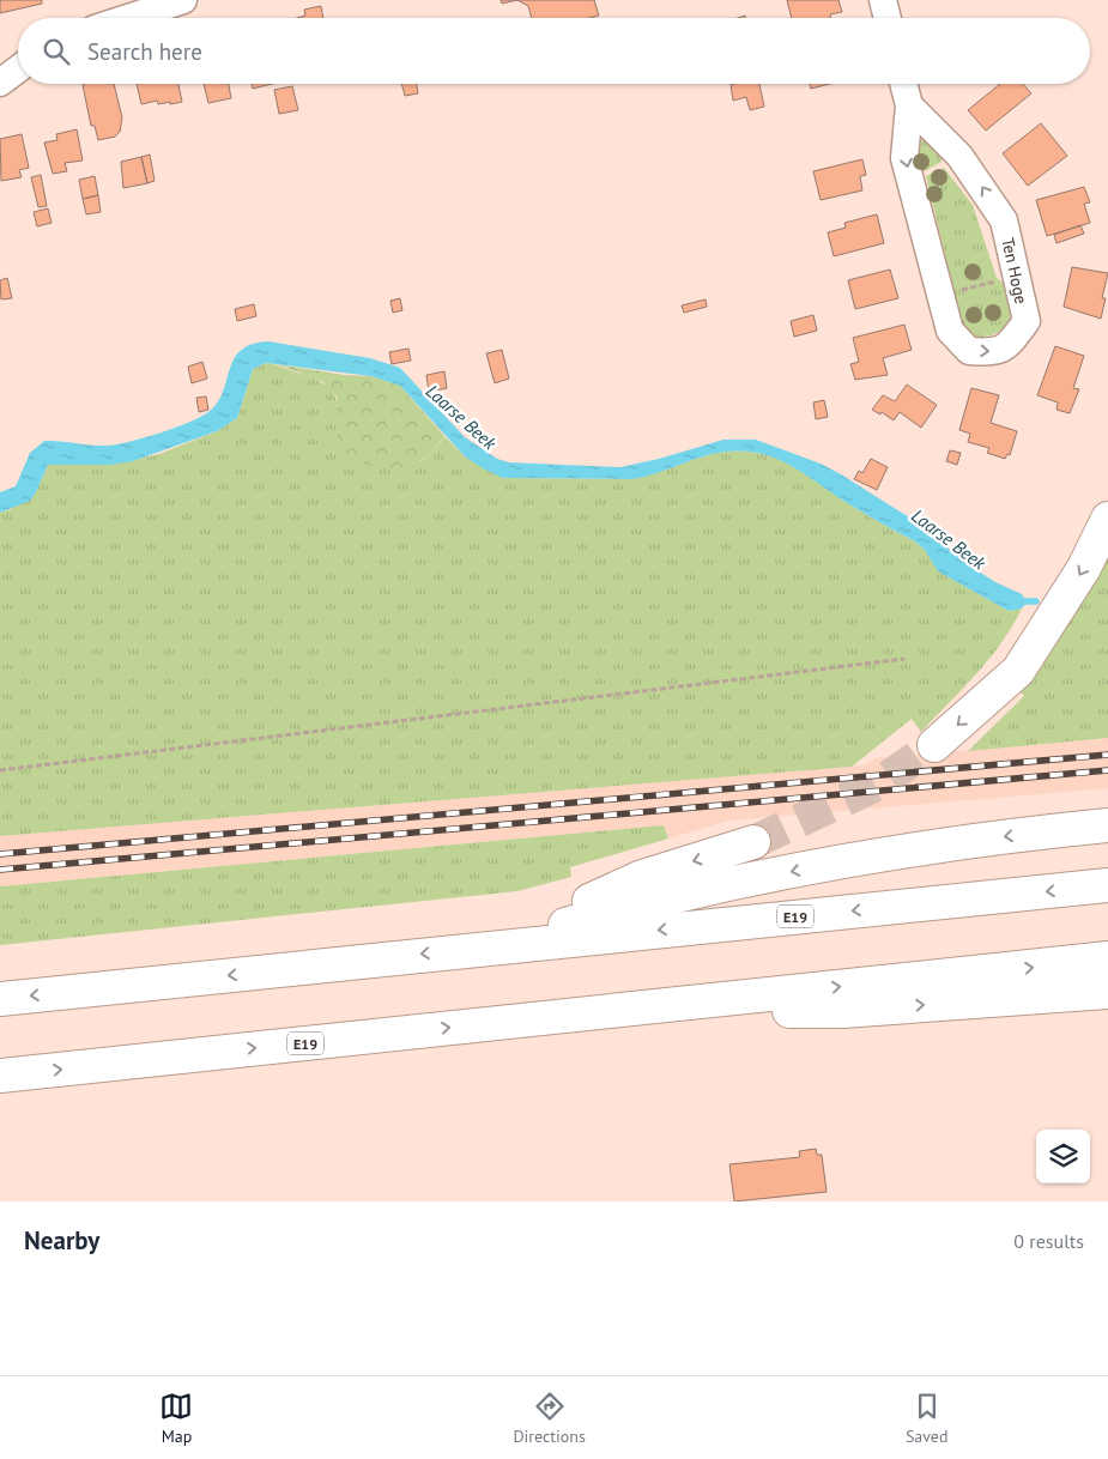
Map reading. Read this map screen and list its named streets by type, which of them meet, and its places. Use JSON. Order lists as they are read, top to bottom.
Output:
{
  "streets": {
    "highway": ["E19"],
    "street": ["Ten Hoge"]
  },
  "water": ["Laarse Beek"],
  "page": {
    "search": "Search here",
    "heading": ["Nearby", "0 results"],
    "nav": ["Map", "Directions", "Saved"]
  }
}
